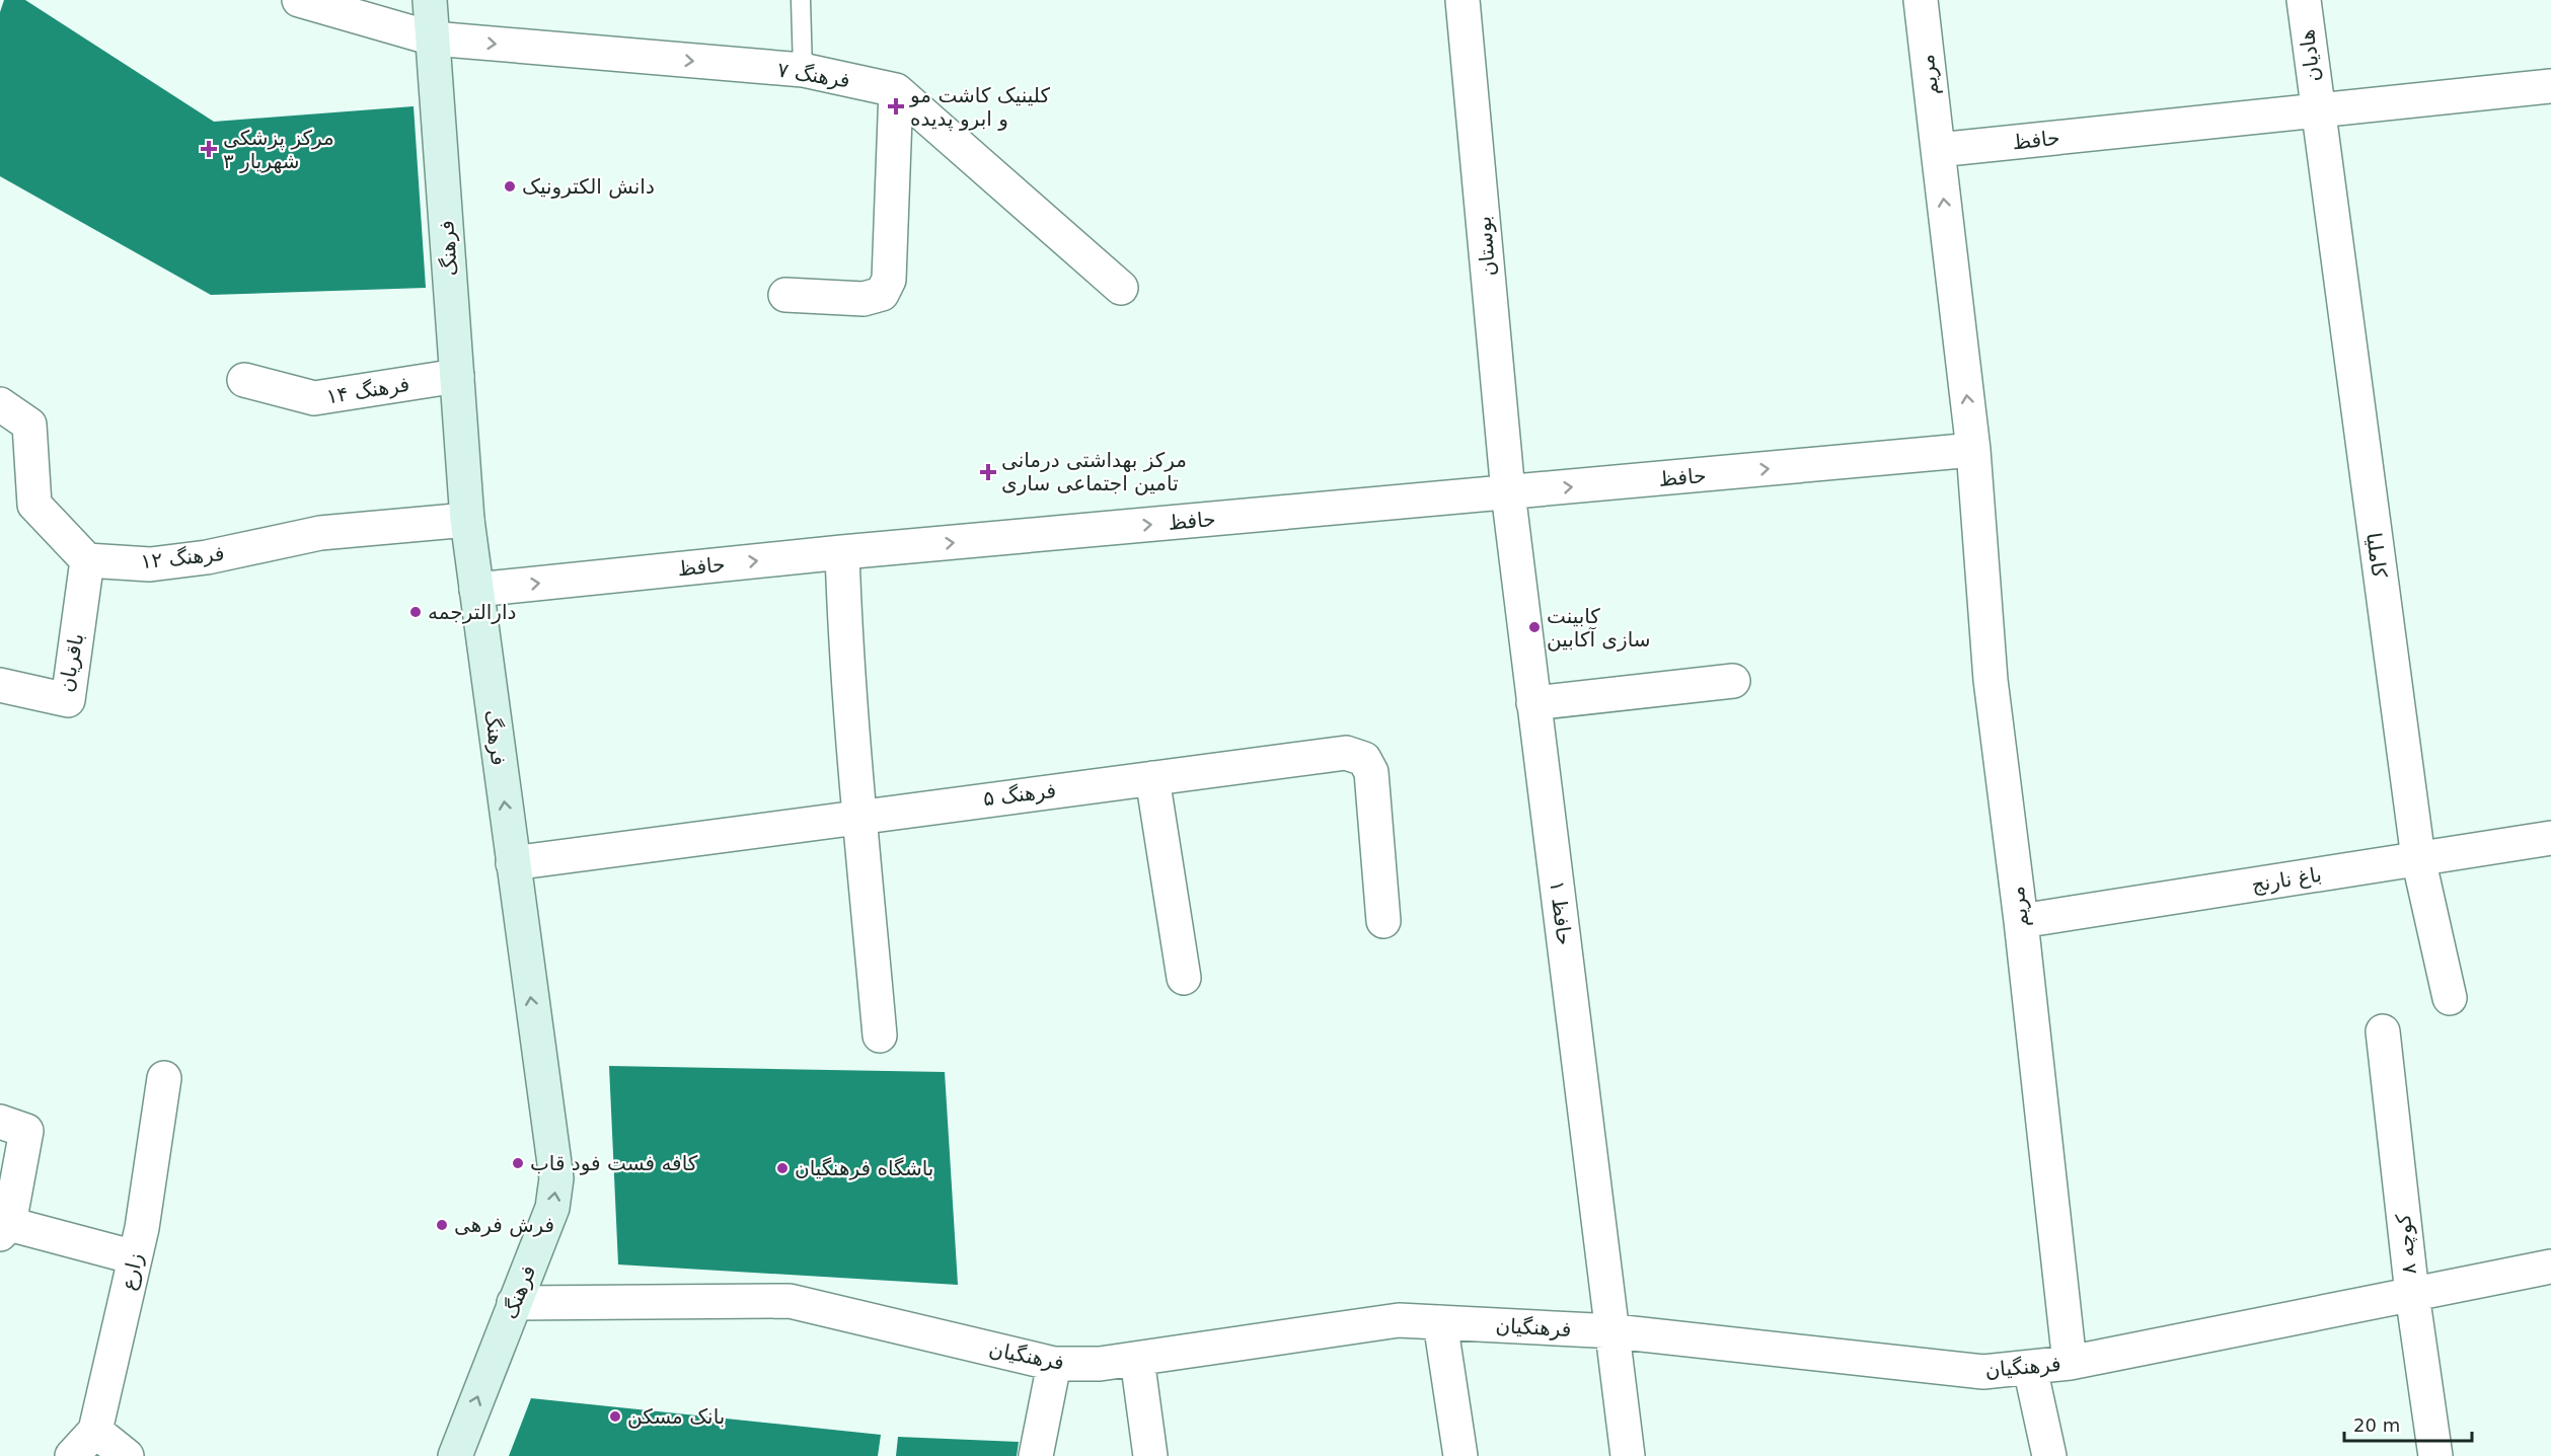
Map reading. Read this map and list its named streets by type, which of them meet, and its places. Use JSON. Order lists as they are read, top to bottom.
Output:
{
  "streets": {
    "main road": ["فرهنگ"],
    "street": [
      "هادیان",
      "فرهنگ ۷",
      "مریم",
      "حافظ",
      "بوستان",
      "فرهنگ ۱۴",
      "کاملیا",
      "فرهنگ ١٢",
      "باقریان",
      "فرهنگ ۵",
      "باغ نارنج",
      "حافظ ۱",
      "کوچه ۸",
      "زارع",
      "فرهنگیان"
    ]
  },
  "crossings": [
    ["هادیان", "حافظ"],
    ["هادیان", "کاملیا"],
    ["فرهنگ ۷", "فرهنگ"],
    ["مریم", "حافظ"],
    ["مریم", "باغ نارنج"],
    ["مریم", "فرهنگیان"],
    ["حافظ", "بوستان"],
    ["حافظ", "فرهنگ"],
    ["حافظ", "کاملیا"],
    ["حافظ", "حافظ ۱"],
    ["بوستان", "حافظ ۱"],
    ["فرهنگ", "فرهنگ ۱۴"],
    ["فرهنگ", "فرهنگ ١٢"],
    ["فرهنگ", "فرهنگ ۵"],
    ["فرهنگ", "فرهنگیان"],
    ["کاملیا", "باغ نارنج"],
    ["فرهنگ ١٢", "باقریان"],
    ["حافظ ۱", "فرهنگیان"],
    ["کوچه ۸", "فرهنگیان"]
  ],
  "one_way": ["فرهنگ ۷", "حافظ", "فرهنگ"],
  "places": {
    "health": ["کلینیک کاشت مو و ابرو پدیده", "مرکز پزشکی شهریار ۳", "مرکز بهداشتی درمانی تامین اجتماعی ساری"],
    "other": [
      "دانش الکترونیک",
      "دارالترجمه",
      "کابینت سازی آکابین",
      "کافه فست فود قاب",
      "باشگاه فرهنگیان",
      "فرش فرهی",
      "بانک مسکن"
    ]
  },
  "scale_bar": "20 m"
}
